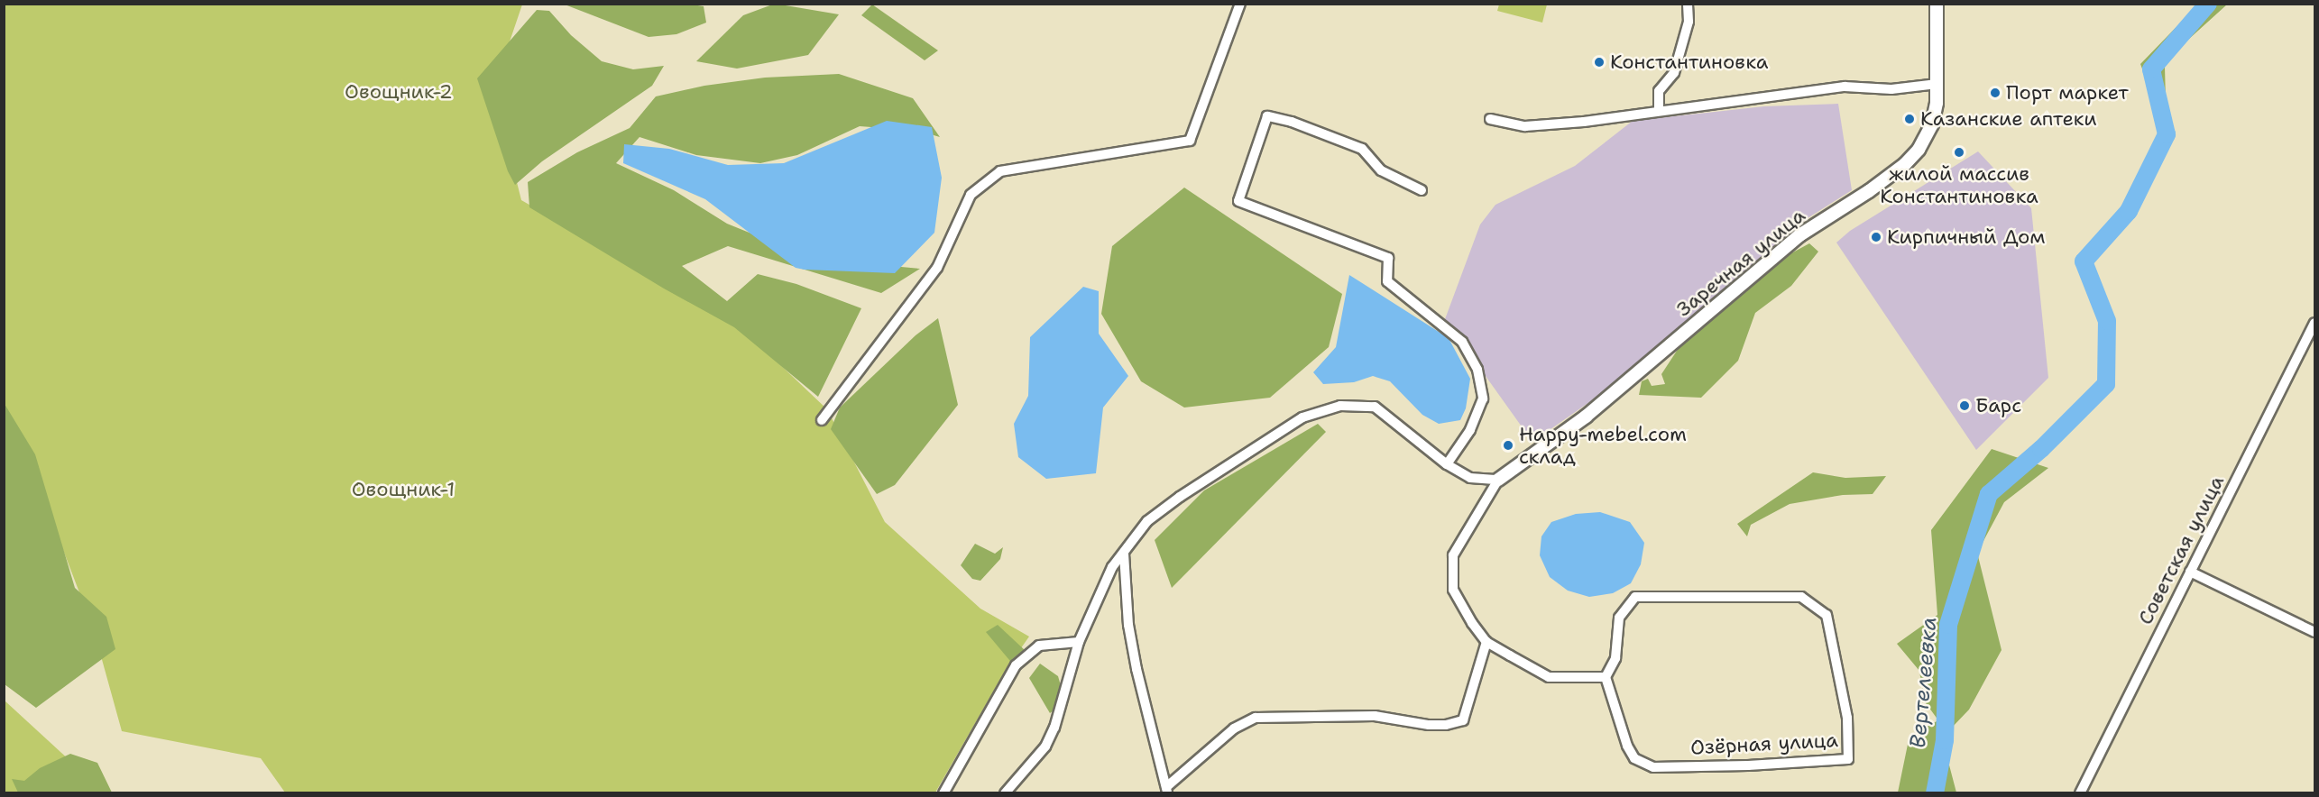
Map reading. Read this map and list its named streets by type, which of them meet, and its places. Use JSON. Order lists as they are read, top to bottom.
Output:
{
  "streets": {
    "street": ["Заречная улица", "Советская улица", "Озёрная улица"]
  },
  "water": ["Вертелеевка"],
  "parks": ["Овощник-2", "Овощник-1"],
  "places": [
    "Константиновка",
    "Порт маркет",
    "Казанские аптеки",
    "жилой массив Константиновка",
    "Кирпичный Дом",
    "Барс",
    "Happy-mebel.com склад"
  ]
}
